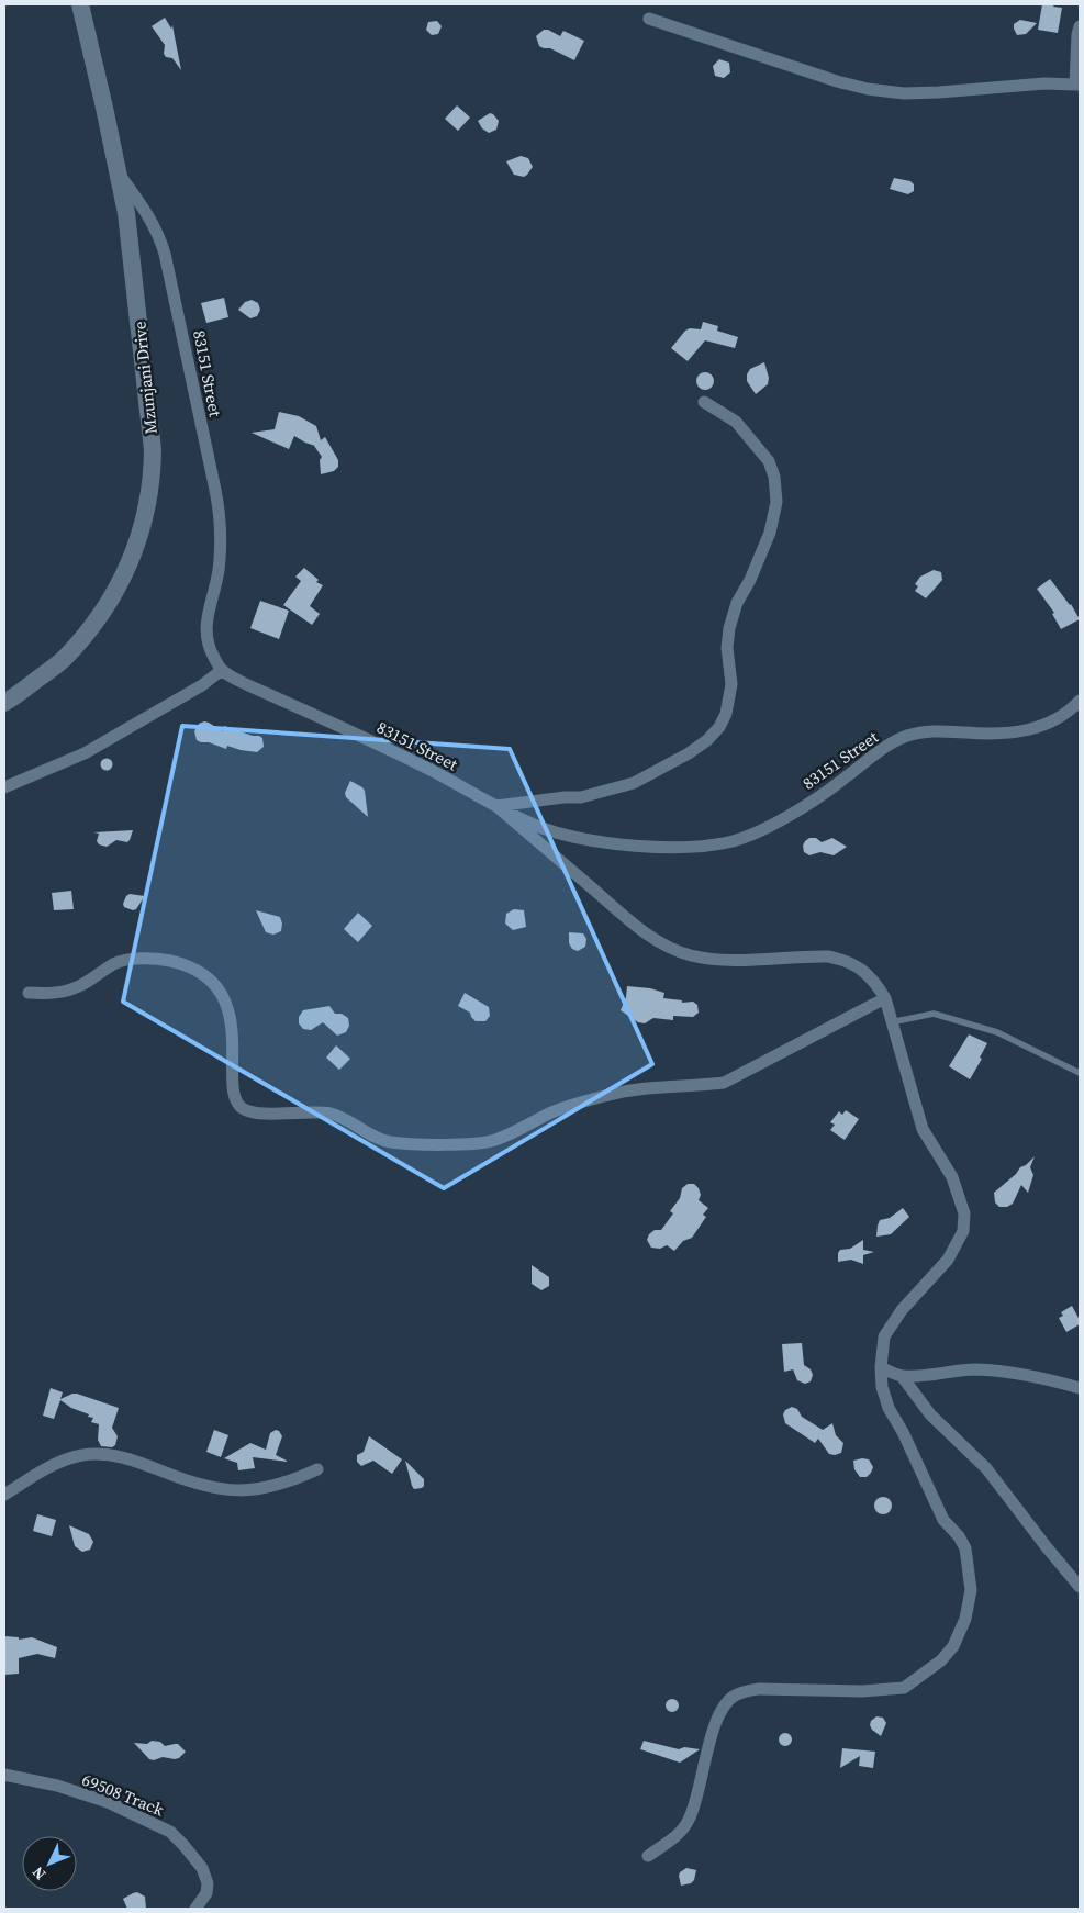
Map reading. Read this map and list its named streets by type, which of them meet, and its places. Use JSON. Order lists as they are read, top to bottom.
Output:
{
  "streets": {
    "main road": ["Mzunjani Drive"],
    "street": ["83151 Street", "69508 Track"]
  },
  "crossings": [
    ["83151 Street", "Mzunjani Drive"]
  ],
  "north": "bottom left"
}
